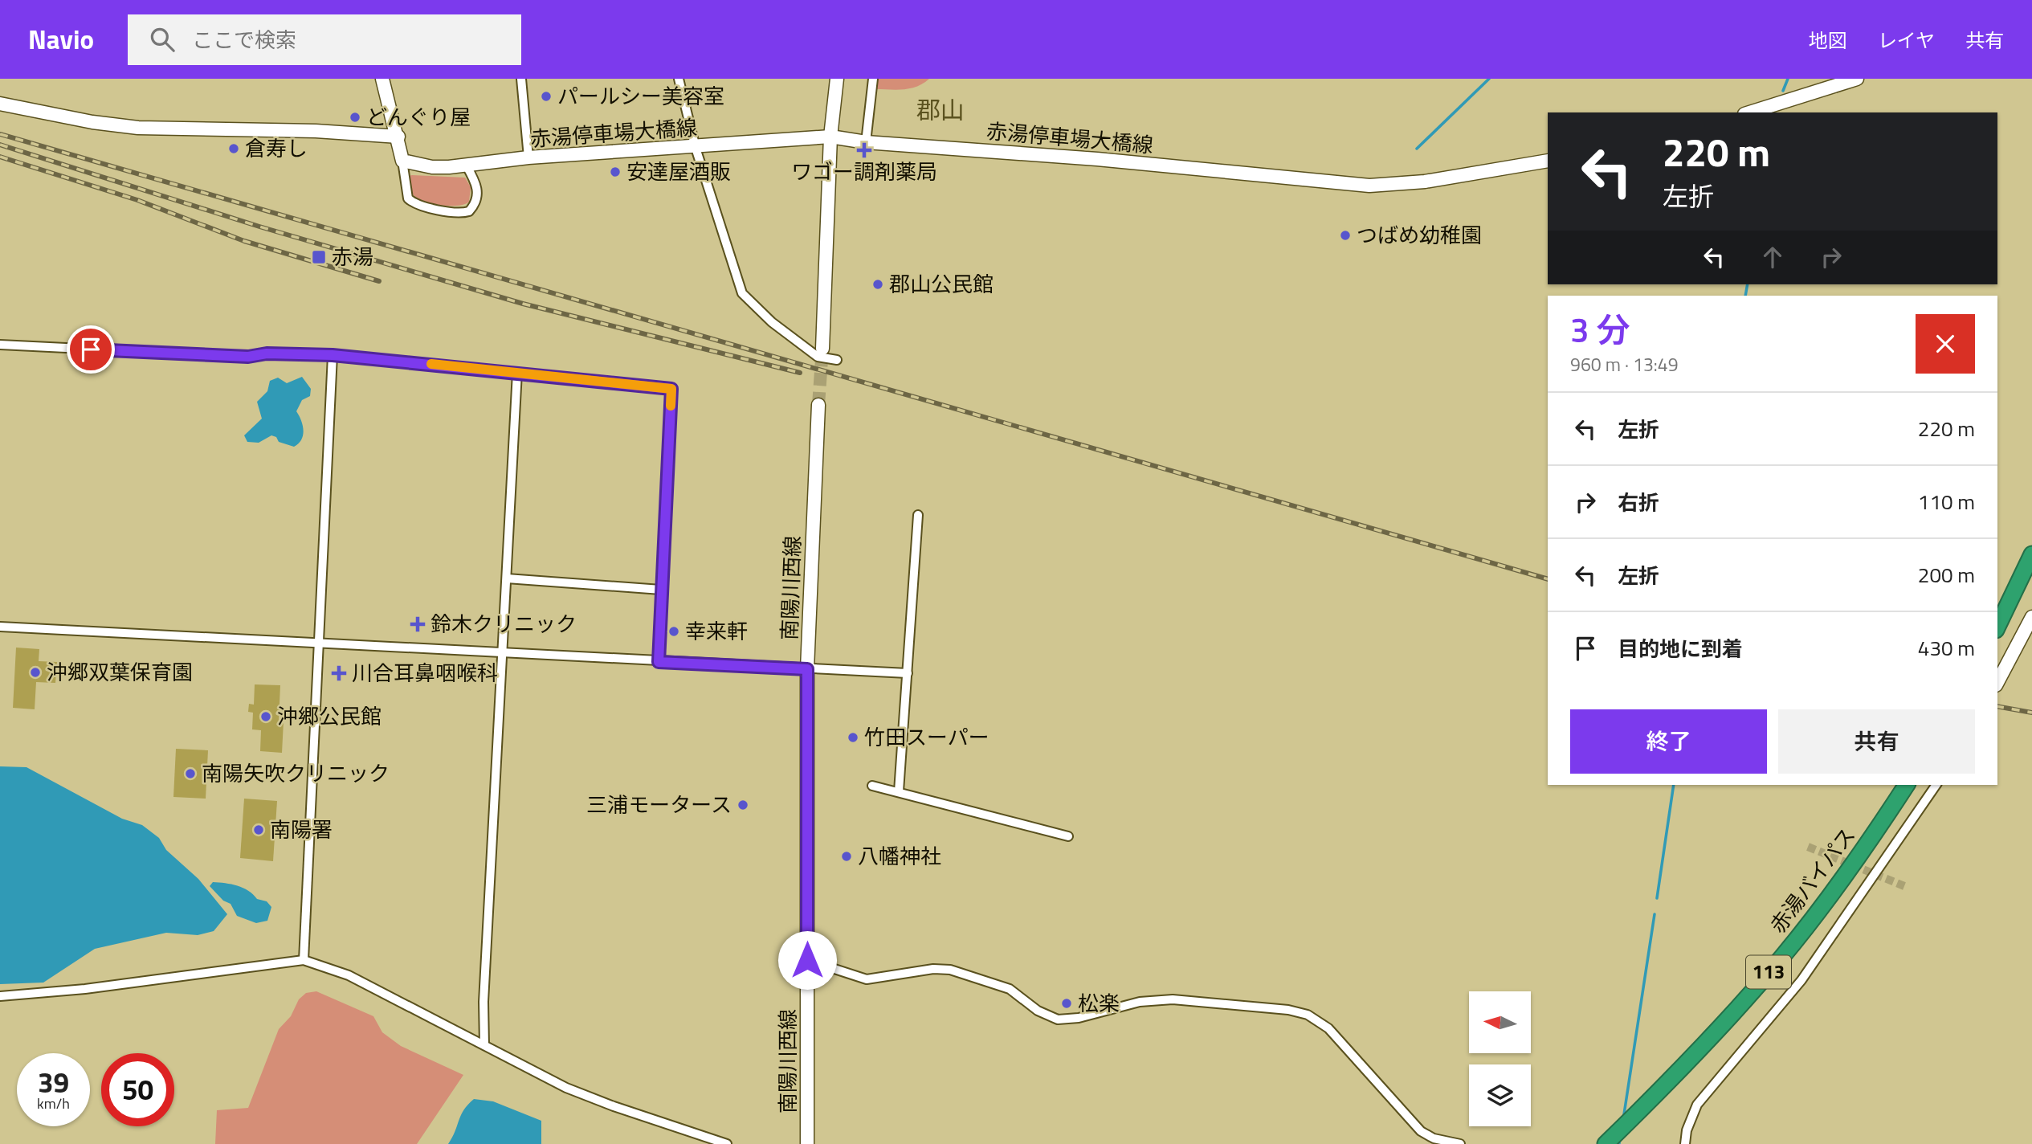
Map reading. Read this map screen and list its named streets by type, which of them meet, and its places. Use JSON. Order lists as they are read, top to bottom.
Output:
{
  "streets": {
    "highway": ["赤湯バイパス", "113"],
    "main road": ["赤湯停車場大橋線", "南陽川西線"]
  },
  "districts": ["郡山"],
  "places": {
    "other": [
      "パールシー美容室",
      "どんぐり屋",
      "倉寿し",
      "安達屋酒販",
      "つばめ幼稚園",
      "郡山公民館",
      "幸来軒",
      "沖郷双葉保育園",
      "沖郷公民館",
      "竹田スーパー",
      "南陽矢吹クリニック",
      "三浦モータース",
      "南陽署",
      "八幡神社",
      "松楽"
    ],
    "health": ["ワゴー調剤薬局", "鈴木クリニック", "川合耳鼻咽喉科"],
    "transit": ["赤湯"]
  },
  "north": "left",
  "page": {
    "header": "Navio",
    "search": "ここで検索",
    "nav": ["地図", "レイヤ", "共有"],
    "turn": ["220 m", "左折"],
    "heading": ["3 分", "960 m · 13:49"],
    "list": [
      {
        "name": "左折",
        "value": "220 m"
      },
      {
        "name": "右折",
        "value": "110 m"
      },
      {
        "name": "左折",
        "value": "200 m"
      },
      {
        "name": "目的地に到着",
        "value": "430 m"
      }
    ],
    "buttons": ["終了", "共有"],
    "speed": "39 km/h",
    "limit": "50"
  }
}
